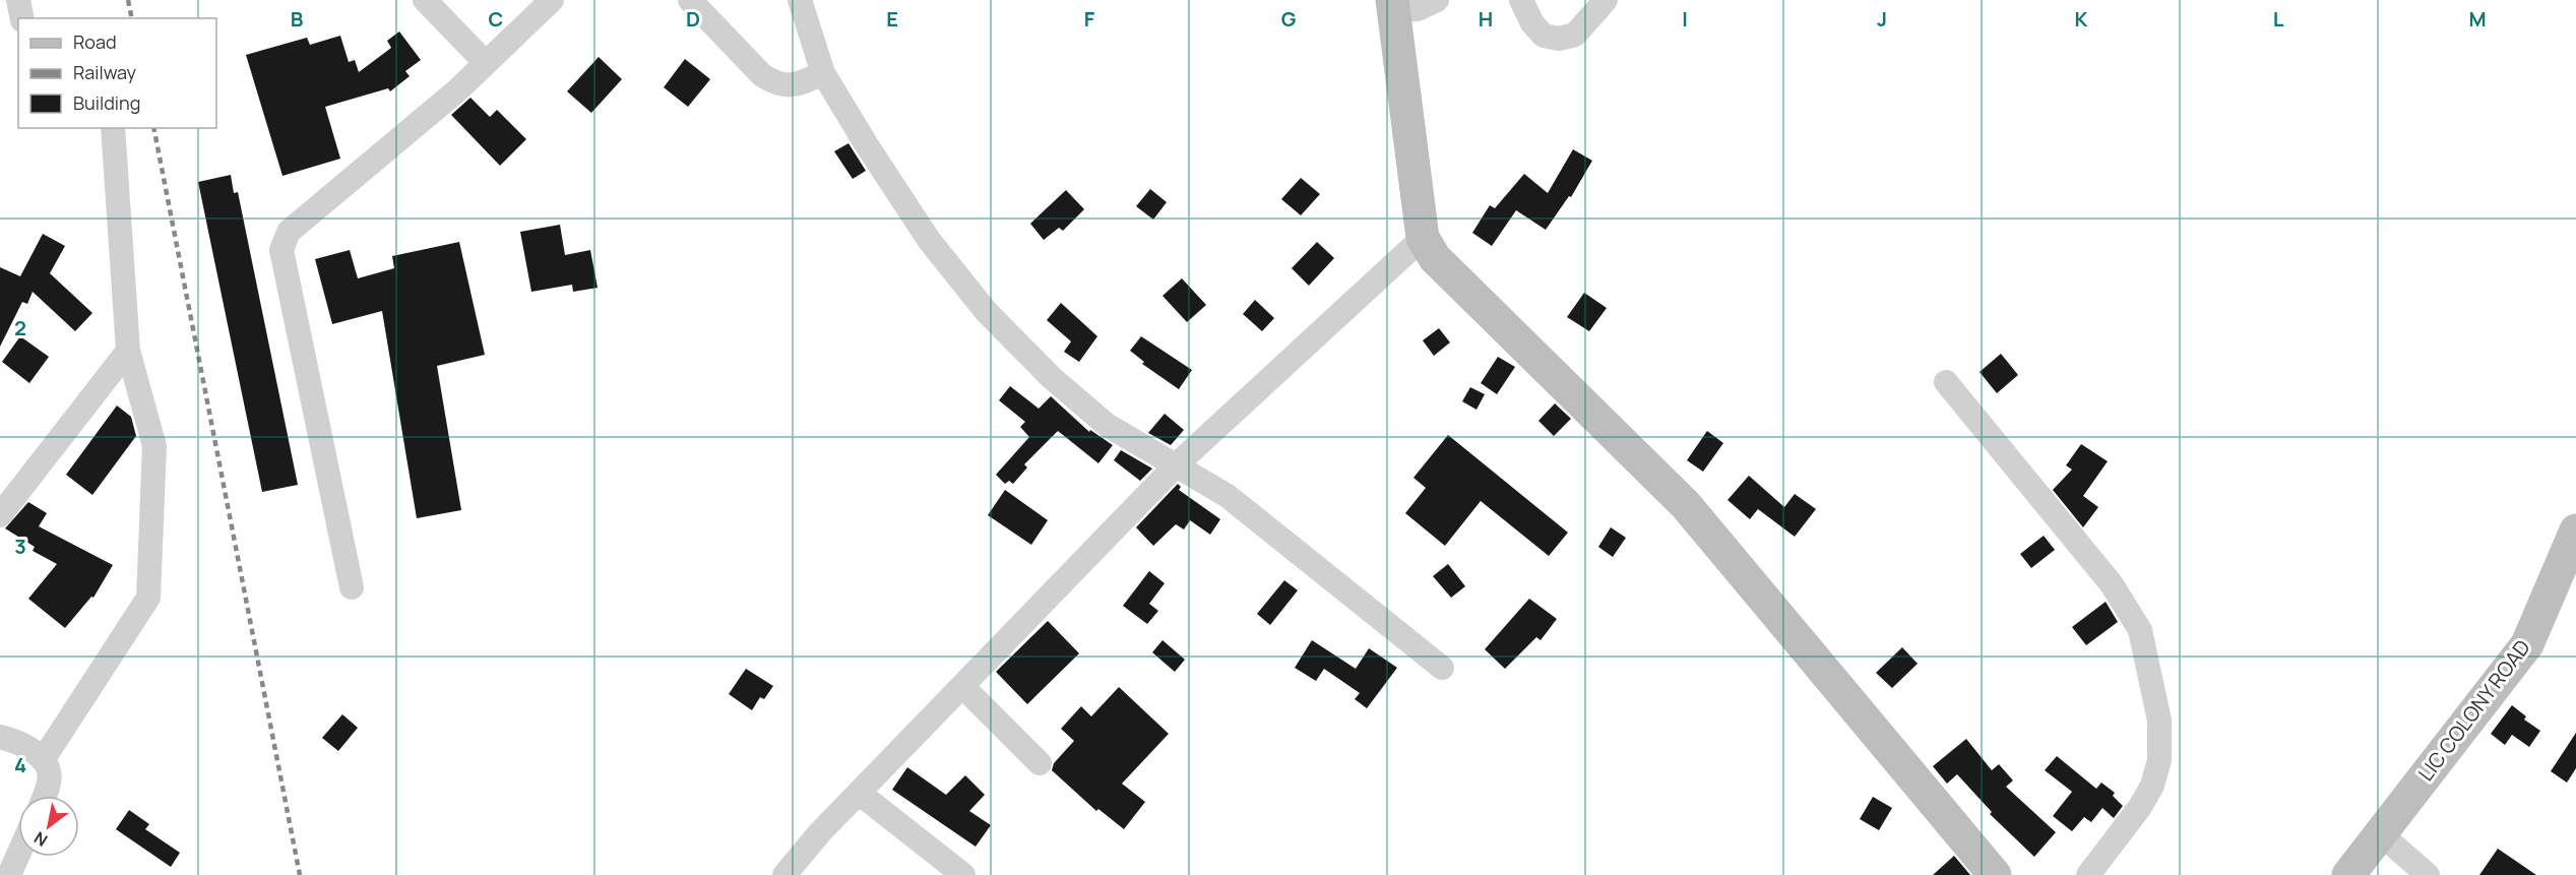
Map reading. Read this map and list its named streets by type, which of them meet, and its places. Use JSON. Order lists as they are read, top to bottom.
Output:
{
  "streets": {
    "street": ["LIC COLONY ROAD"]
  },
  "legend": ["Road", "Railway", "Building"],
  "north": "bottom left",
  "grid": {
    "columns": [
      "B",
      "C",
      "D",
      "E",
      "F",
      "G",
      "H",
      "I",
      "J",
      "K",
      "L",
      "M"
    ],
    "rows": ["2", "3", "4"]
  }
}
